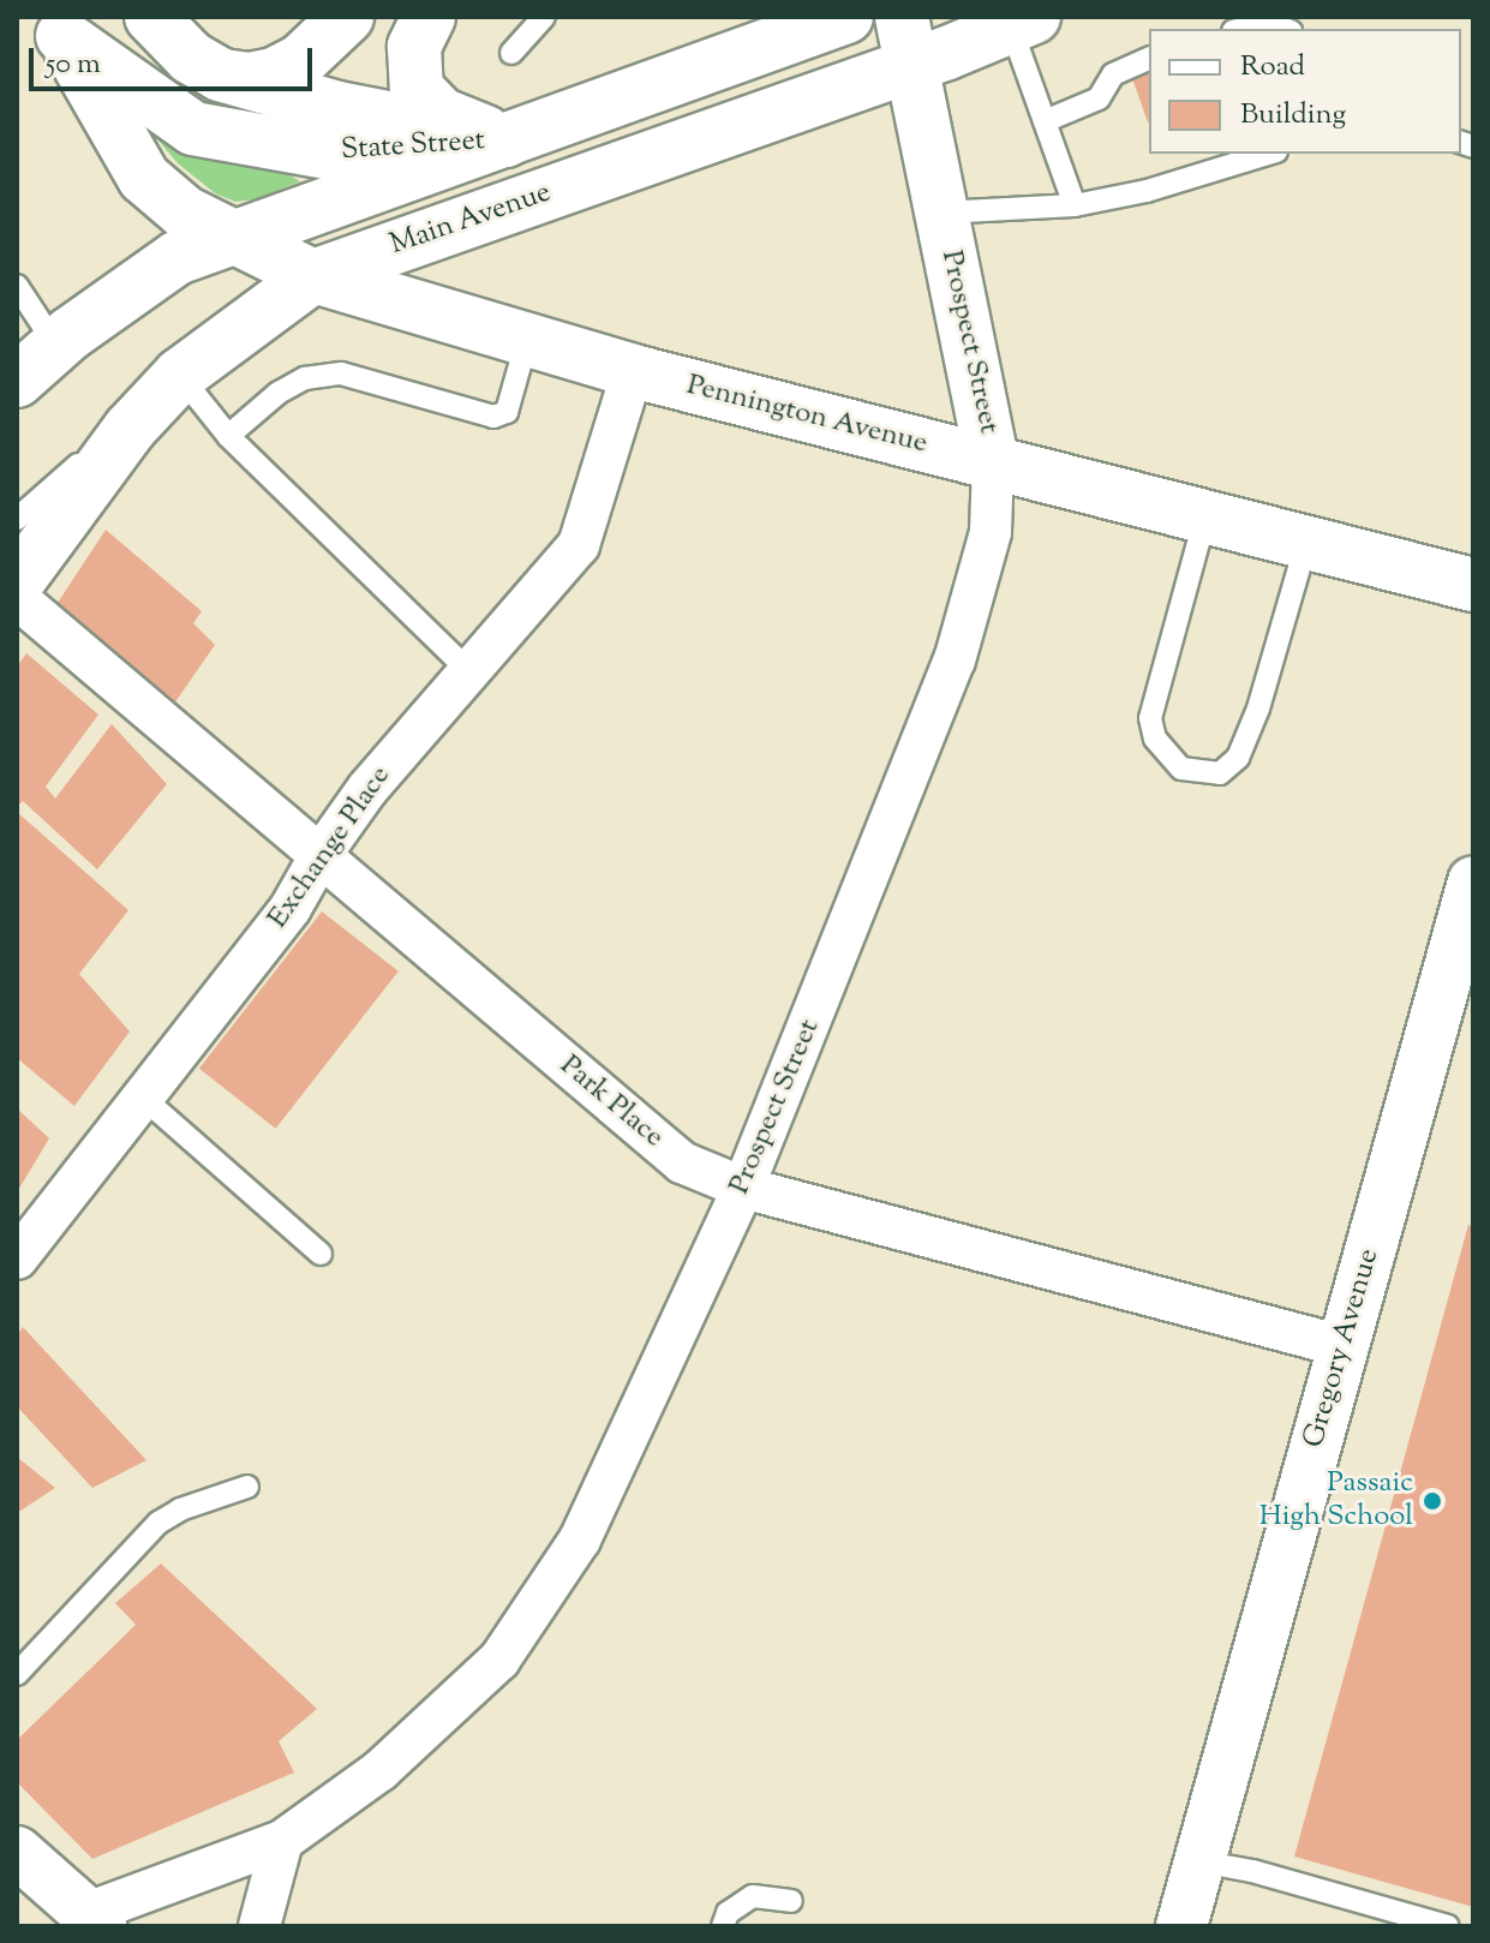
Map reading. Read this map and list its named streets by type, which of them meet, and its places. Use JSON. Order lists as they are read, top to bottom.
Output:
{
  "streets": {
    "main road": [
      "State Street",
      "Main Avenue",
      "Prospect Street",
      "Pennington Avenue"
    ],
    "street": ["Exchange Place", "Park Place", "Gregory Avenue"]
  },
  "crossings": [
    ["State Street", "Main Avenue"],
    ["State Street", "Pennington Avenue"],
    ["Main Avenue", "Prospect Street"],
    ["Main Avenue", "Pennington Avenue"],
    ["Prospect Street", "Pennington Avenue"],
    ["Prospect Street", "Park Place"],
    ["Pennington Avenue", "Exchange Place"],
    ["Exchange Place", "Park Place"],
    ["Park Place", "Gregory Avenue"]
  ],
  "places": ["Passaic High School"],
  "legend": ["Road", "Building"],
  "scale_bar": "50 m"
}
